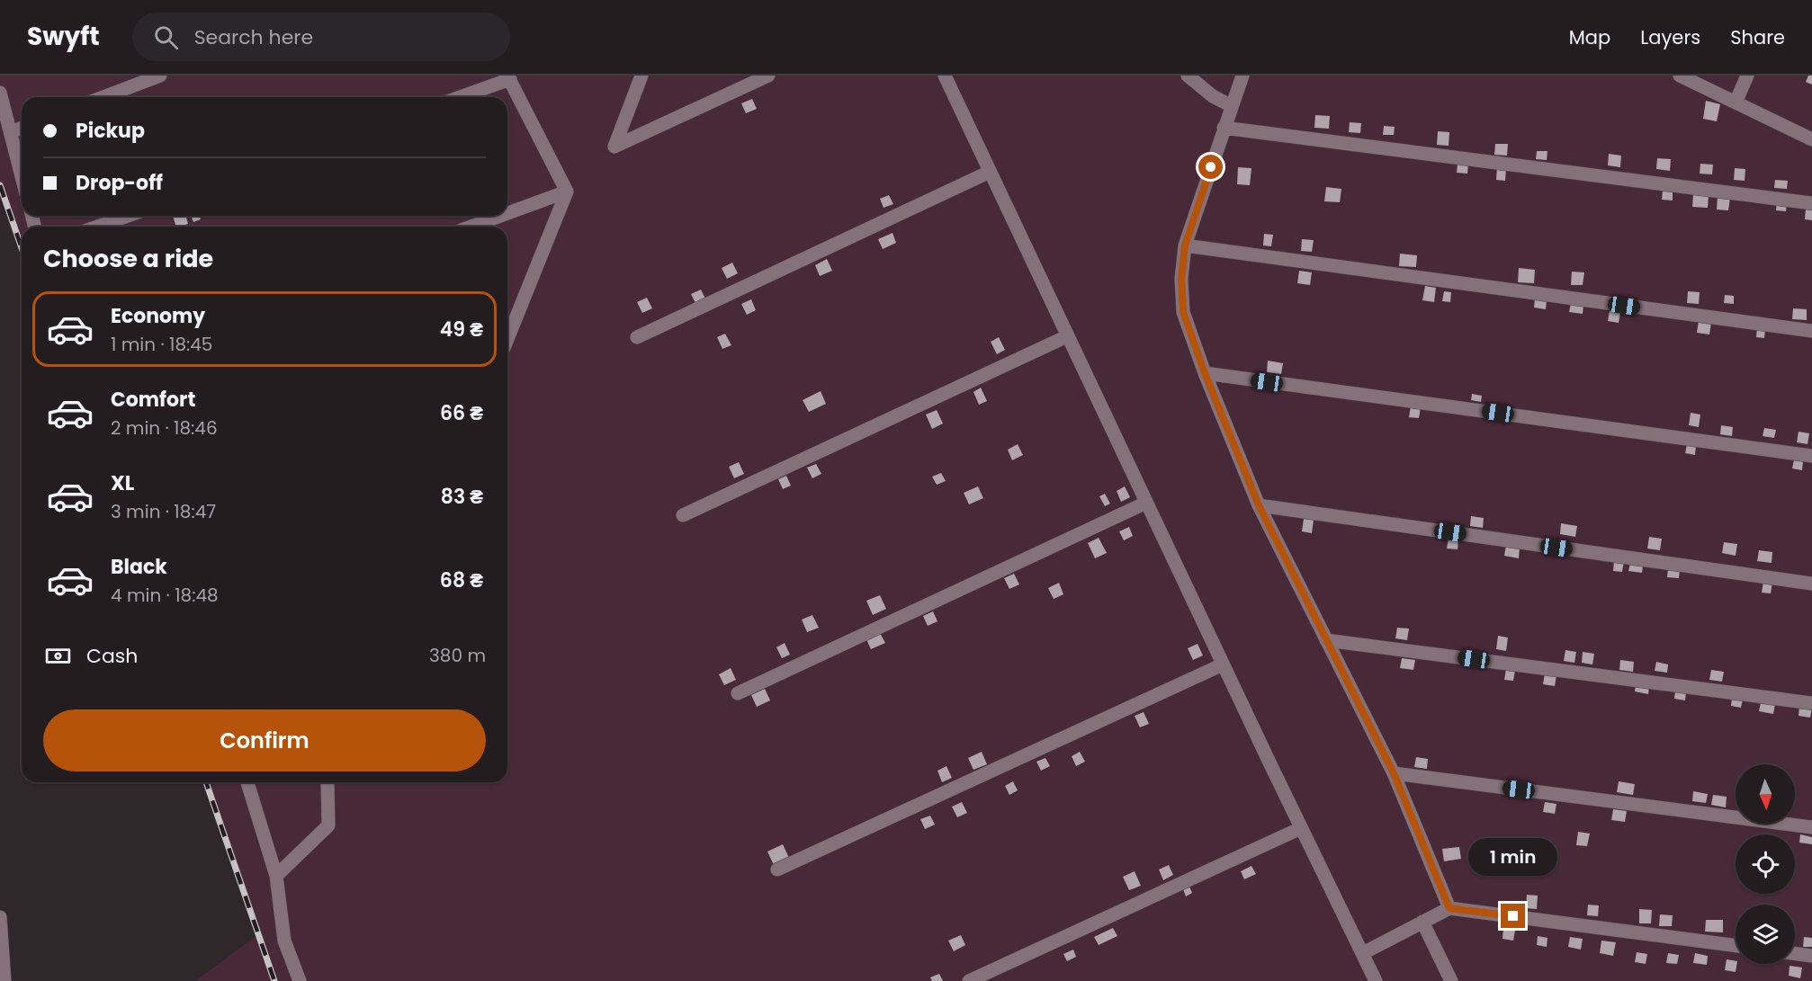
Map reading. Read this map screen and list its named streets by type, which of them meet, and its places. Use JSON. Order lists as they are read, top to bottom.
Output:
{
  "north": "bottom",
  "page": {
    "header": "Swyft",
    "search": "Search here",
    "nav": ["Map", "Layers", "Share"],
    "banner": ["Pickup", "Drop-off"],
    "heading": "Choose a ride",
    "list": [
      {
        "name": "Economy",
        "note": "1 min · 18:45",
        "value": "49 ₴"
      },
      {
        "name": "Comfort",
        "note": "2 min · 18:46",
        "value": "66 ₴"
      },
      {
        "name": "XL",
        "note": "3 min · 18:47",
        "value": "83 ₴"
      },
      {
        "name": "Black",
        "note": "4 min · 18:48",
        "value": "68 ₴"
      }
    ],
    "pay": ["Cash", "380 m"],
    "buttons": "Confirm",
    "bubble": "1 min"
  }
}
